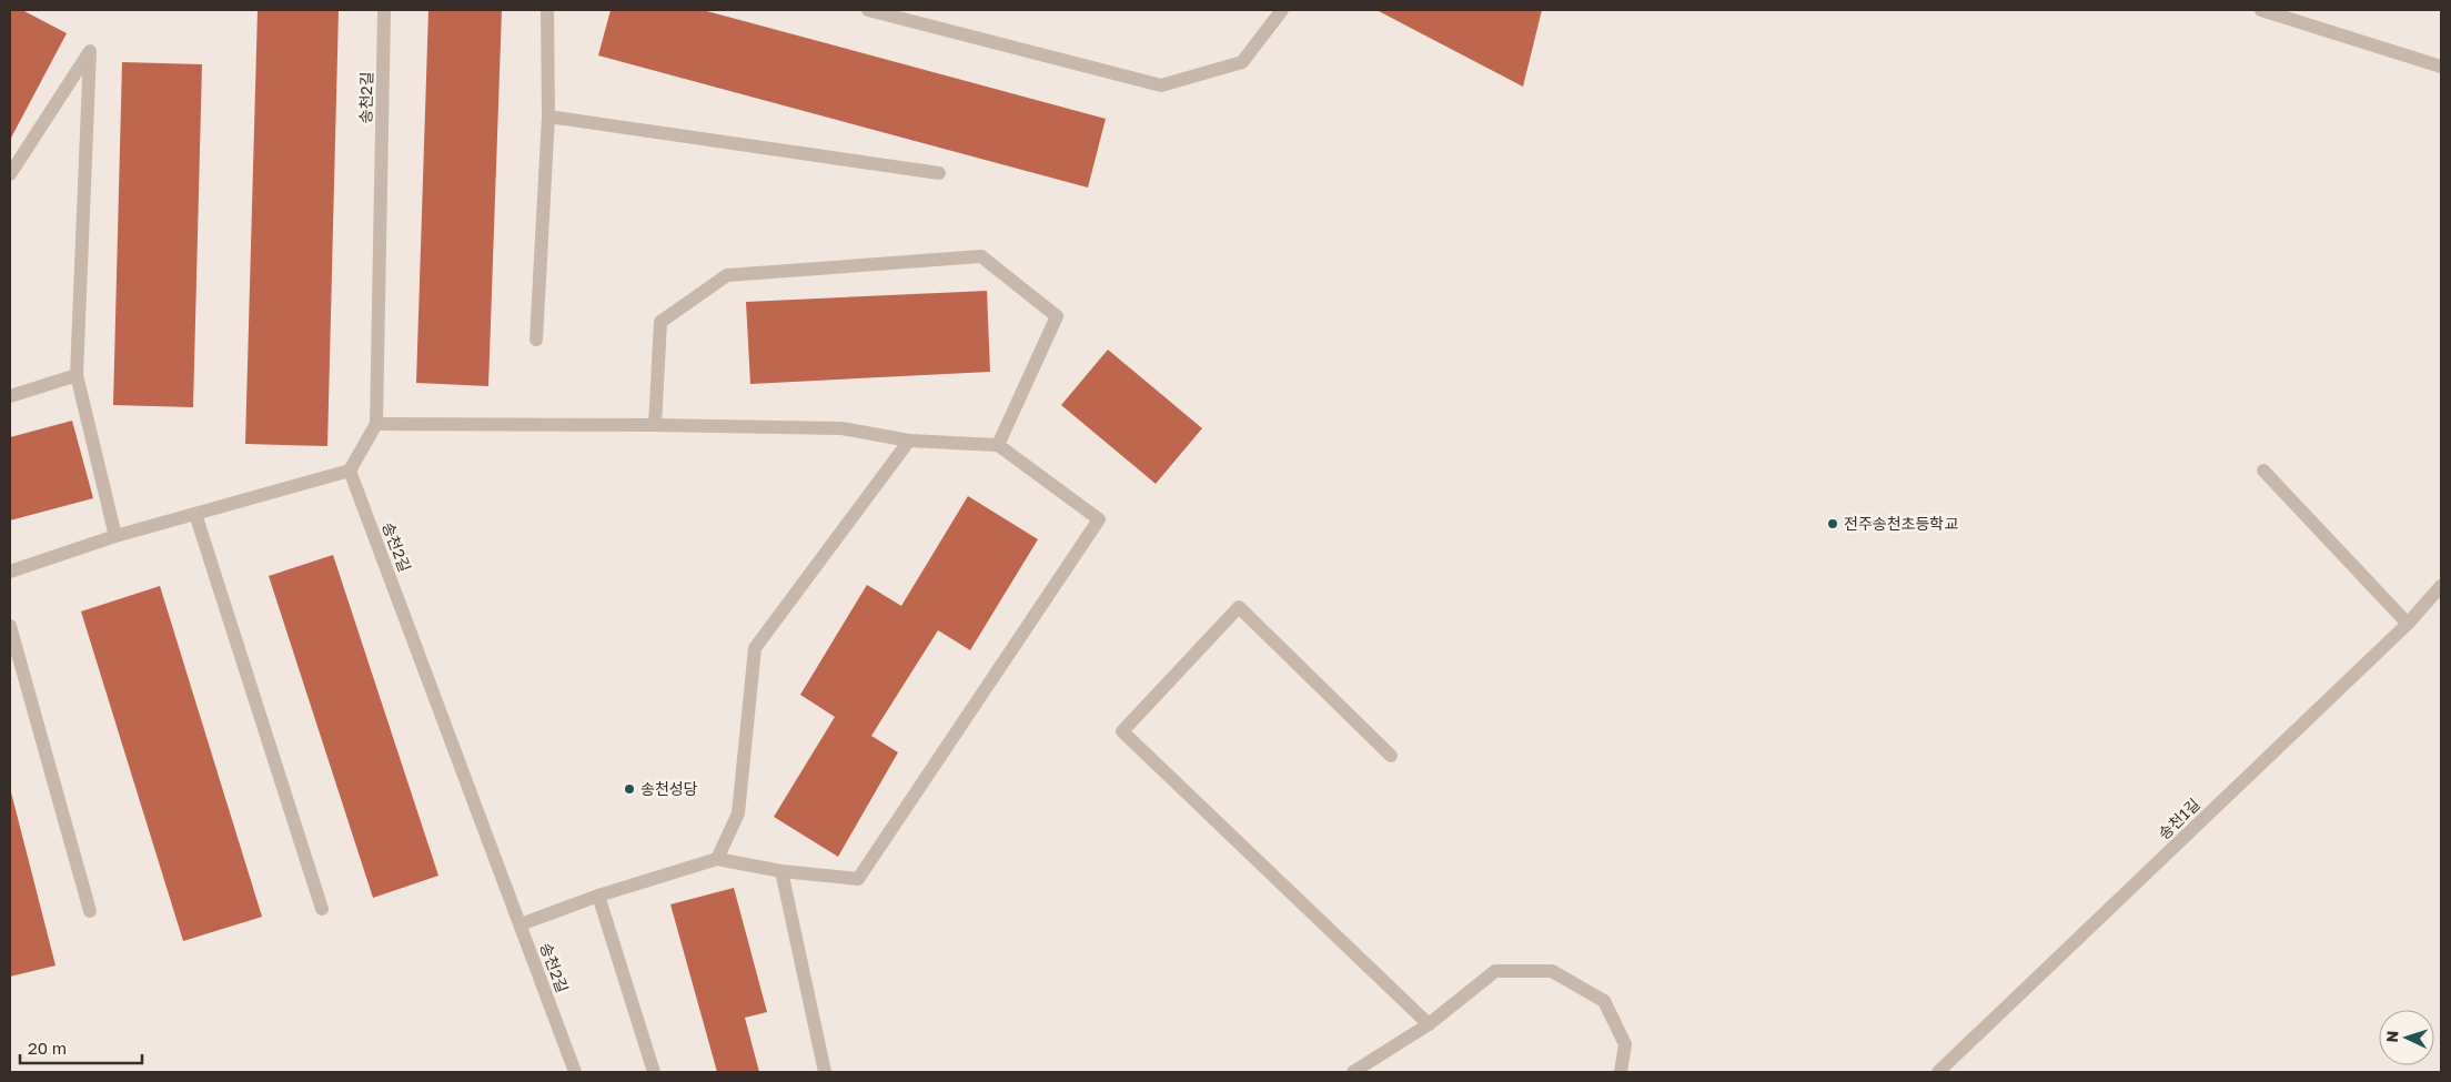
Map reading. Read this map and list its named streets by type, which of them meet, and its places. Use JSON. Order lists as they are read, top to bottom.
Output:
{
  "streets": {
    "street": ["송천2길", "송천1길"]
  },
  "places": ["전주송천초등학교", "송천성당"],
  "scale_bar": "20 m",
  "north": "left"
}
